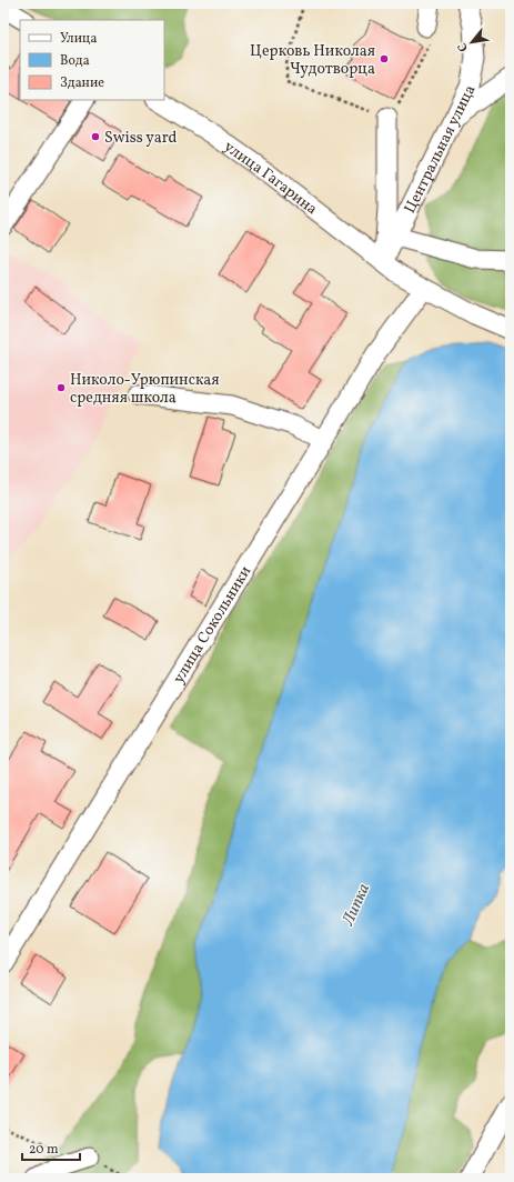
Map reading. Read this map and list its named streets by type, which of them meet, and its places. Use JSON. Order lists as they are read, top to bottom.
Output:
{
  "streets": {
    "street": ["Центральная улица", "улица Гагарина", "улица Сокольники"]
  },
  "crossings": [
    ["Центральная улица", "улица Гагарина"],
    ["улица Гагарина", "улица Сокольники"]
  ],
  "water": ["Липка"],
  "places": ["Церковь Николая Чудотворца", "Swiss yard", "Николо-Урюпинская средняя школа"],
  "legend": ["Улица", "Вода", "Здание"],
  "scale_bar": "20 m",
  "north": "bottom left"
}
